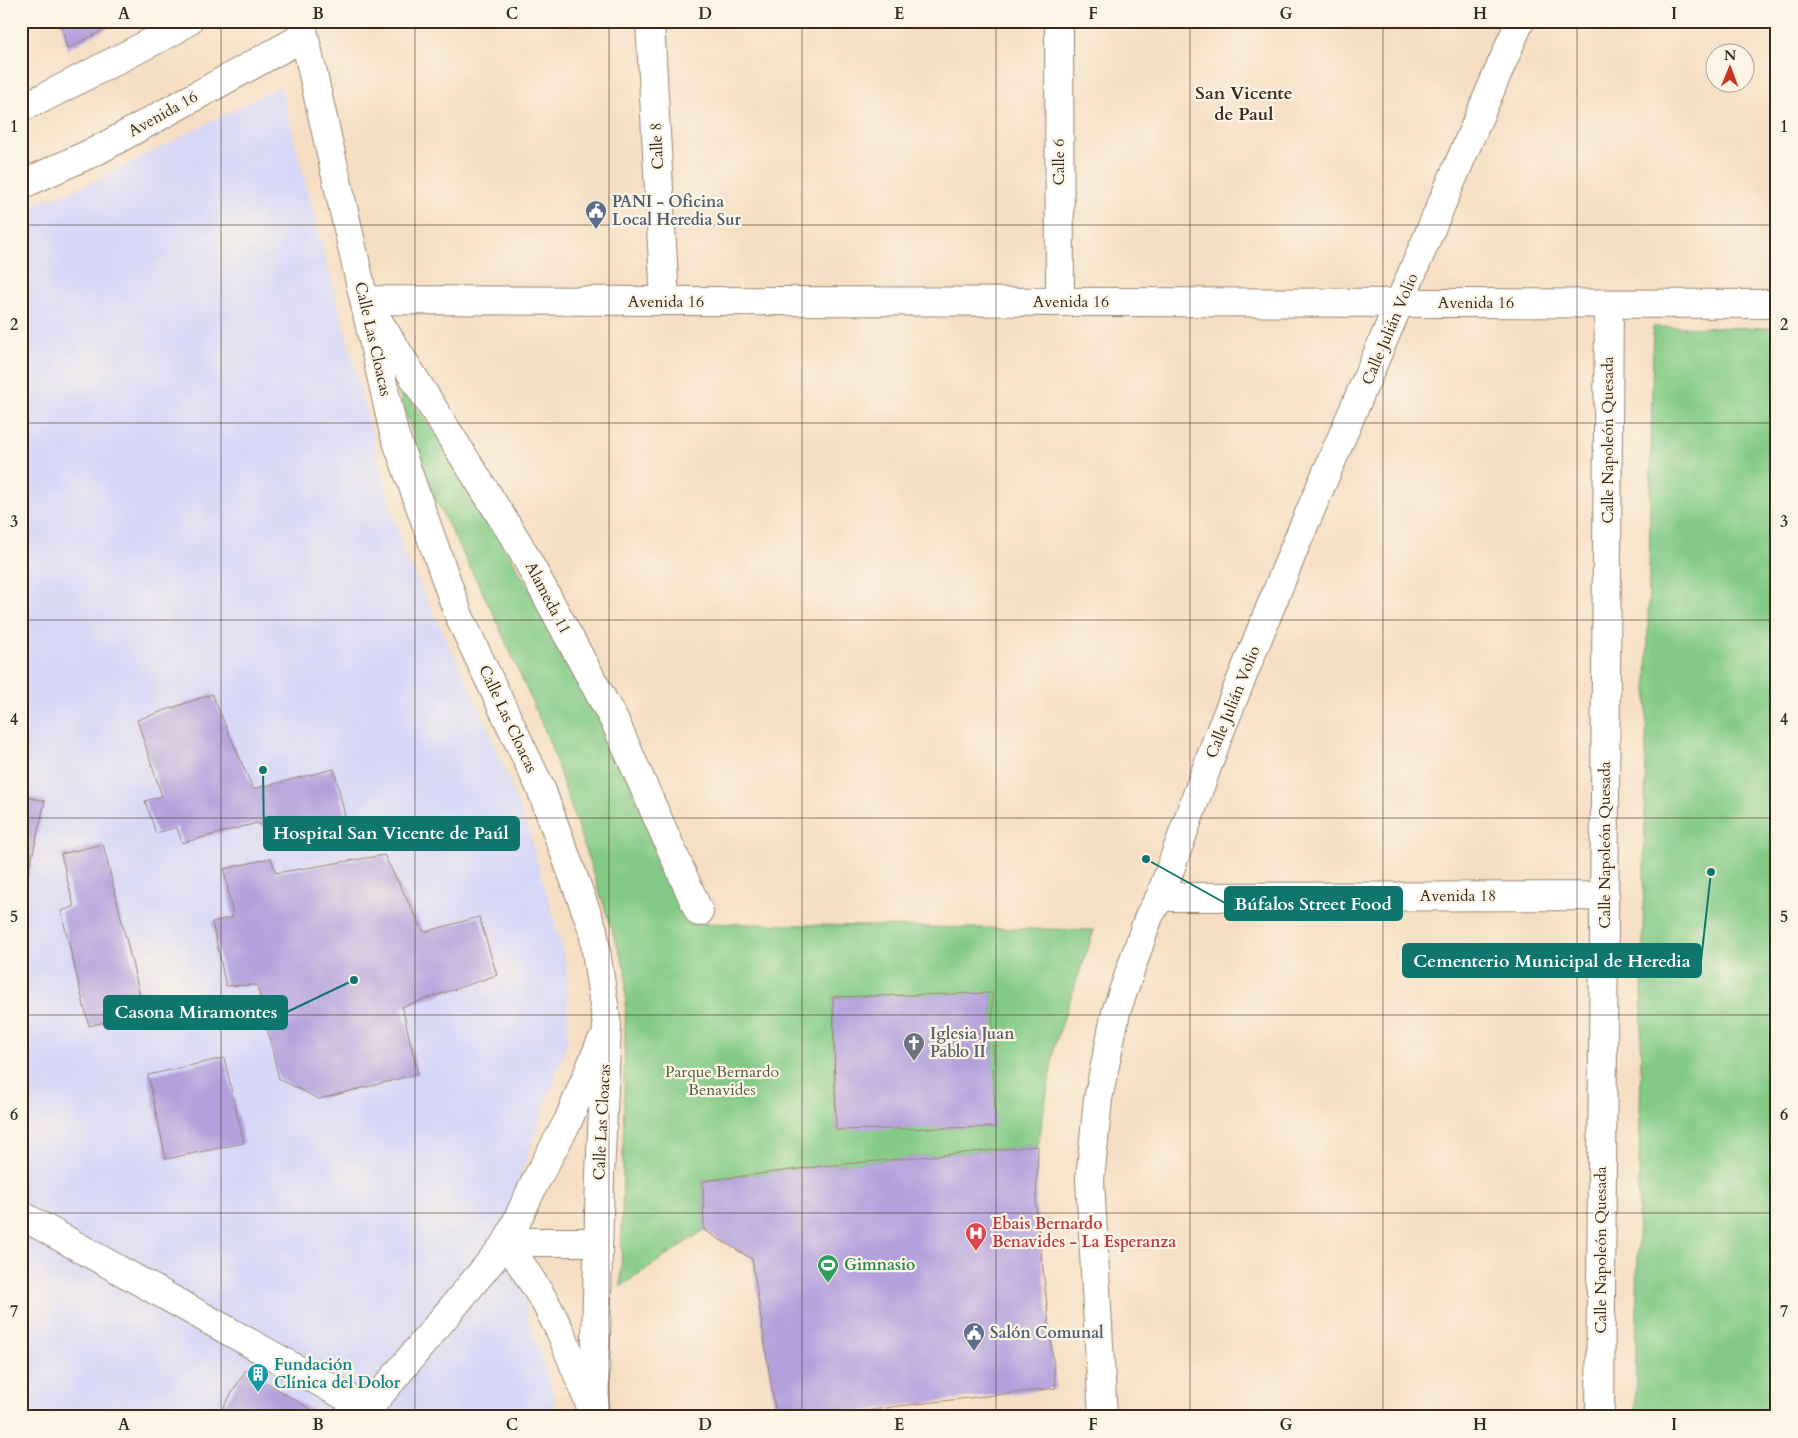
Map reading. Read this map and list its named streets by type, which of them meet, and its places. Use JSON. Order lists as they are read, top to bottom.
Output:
{
  "streets": {
    "street": [
      "Avenida 16",
      "Calle 8",
      "Calle 6",
      "Calle Julián Volio",
      "Calle Las Cloacas",
      "Calle Napoleón Quesada",
      "Alameda 11",
      "Avenida 18"
    ]
  },
  "crossings": [
    ["Avenida 16", "Calle 8"],
    ["Avenida 16", "Calle 6"],
    ["Avenida 16", "Calle Julián Volio"],
    ["Avenida 16", "Calle Las Cloacas"],
    ["Avenida 16", "Calle Napoleón Quesada"],
    ["Avenida 16", "Alameda 11"],
    ["Calle Julián Volio", "Avenida 18"],
    ["Calle Las Cloacas", "Alameda 11"],
    ["Calle Napoleón Quesada", "Avenida 18"]
  ],
  "districts": ["San Vicente de Paul"],
  "parks": ["Parque Bernardo Benavides"],
  "places": {
    "public building": ["PANI - Oficina Local Heredia Sur", "Salón Comunal"],
    "other": [
      "Hospital San Vicente de Paúl",
      "Búfalos Street Food",
      "Cementerio Municipal de Heredia",
      "Casona Miramontes"
    ],
    "church": ["Iglesia Juan Pablo II"],
    "hospital": ["Ebais Bernardo Benavides - La Esperanza"],
    "sports": ["Gimnasio"],
    "building": ["Fundación Clínica del Dolor"]
  },
  "north": "top",
  "grid": {
    "columns": [
      "A",
      "B",
      "C",
      "D",
      "E",
      "F",
      "G",
      "H",
      "I"
    ],
    "rows": [
      "1",
      "2",
      "3",
      "4",
      "5",
      "6",
      "7"
    ]
  }
}
